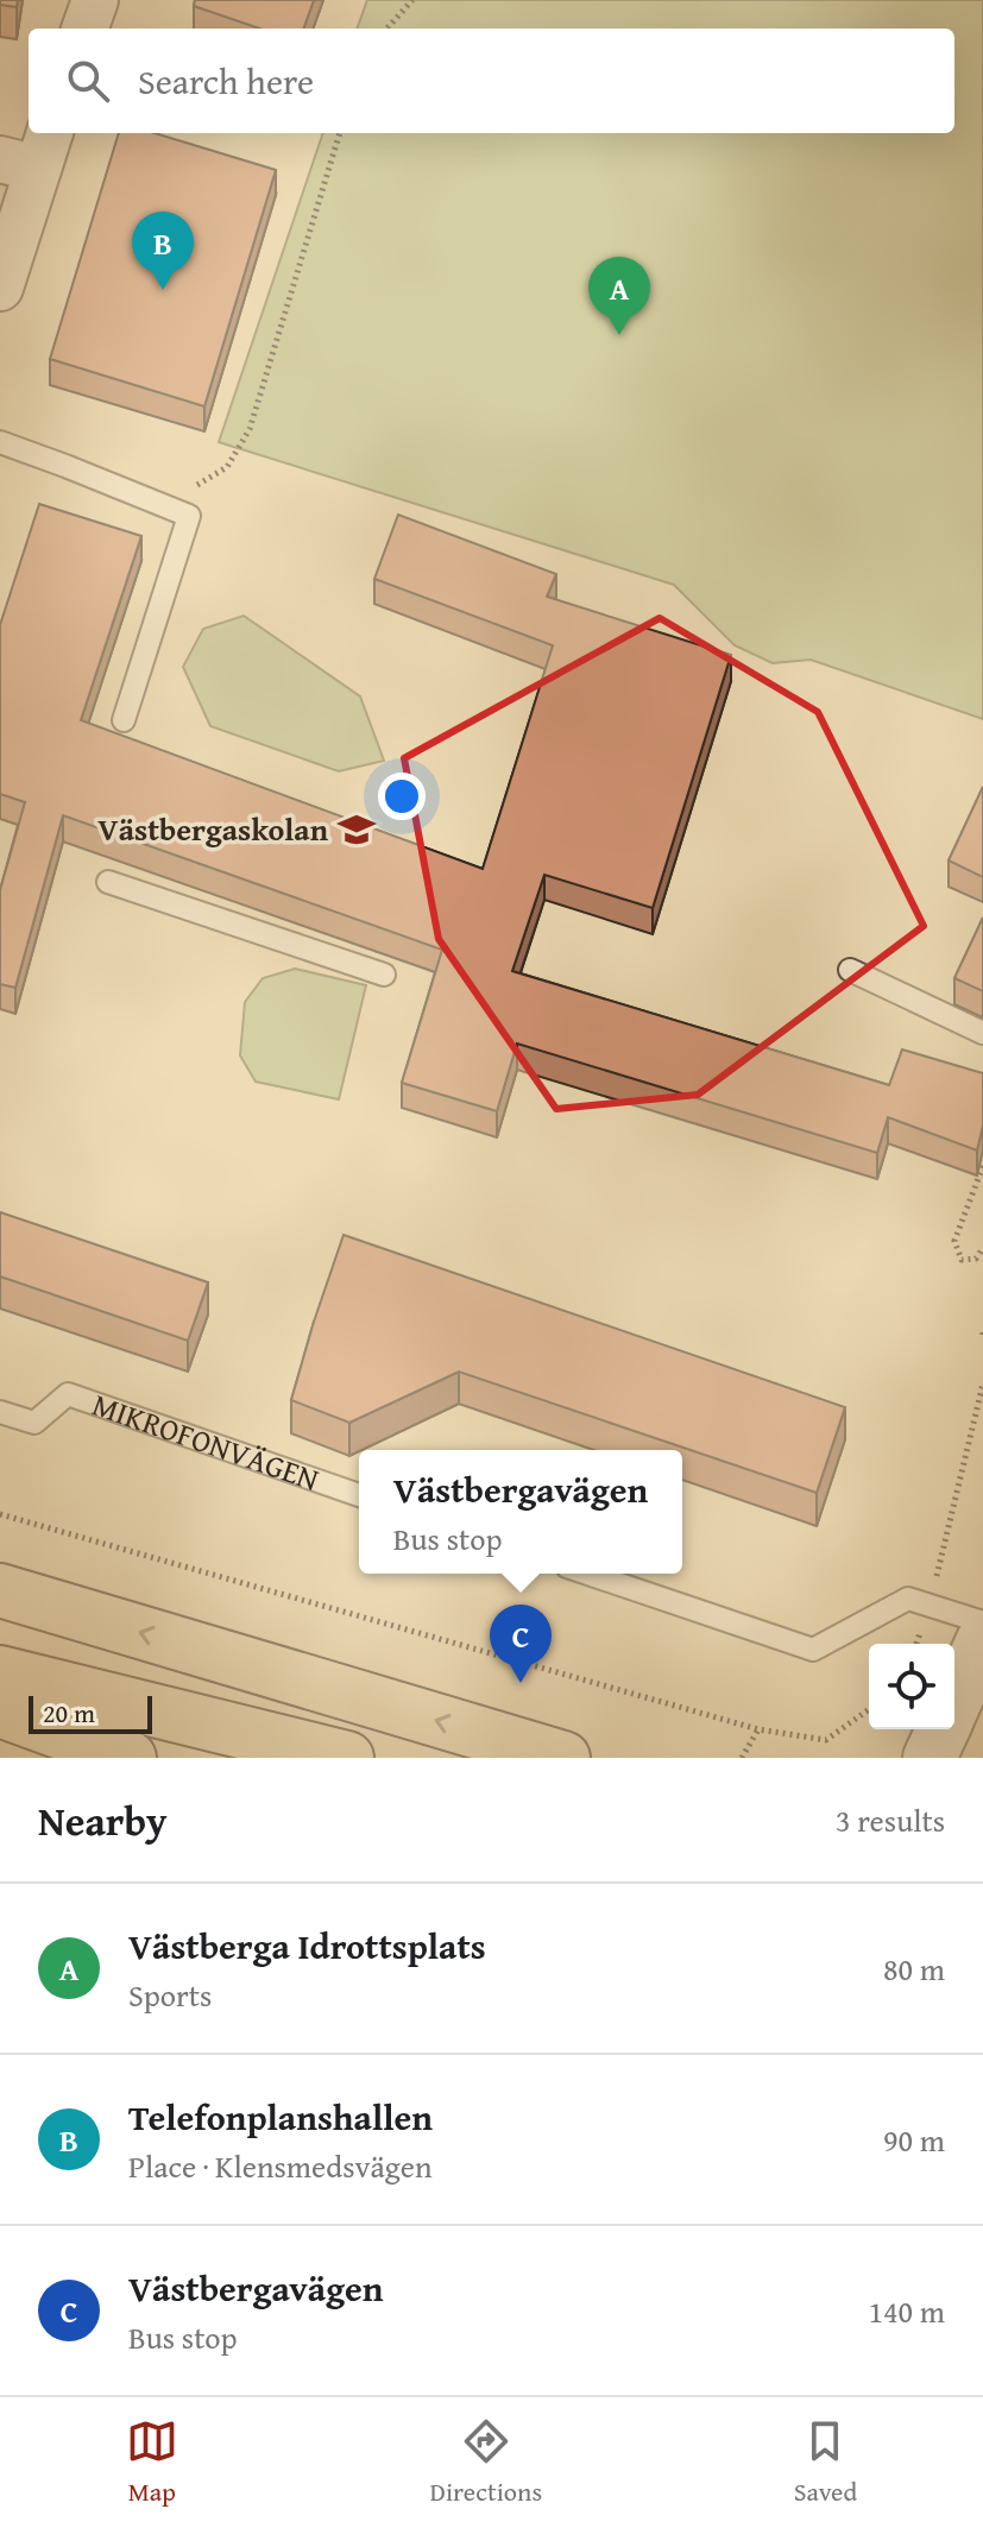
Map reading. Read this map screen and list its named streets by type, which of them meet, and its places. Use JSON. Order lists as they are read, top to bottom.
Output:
{
  "streets": {
    "lane": ["MIKROFONVÄGEN"]
  },
  "places": {
    "school or university": ["Västbergaskolan"]
  },
  "scale_bar": "20 m",
  "page": {
    "search": "Search here",
    "pins": ["B", "A", "C"],
    "popup": ["Västbergavägen", "Bus stop"],
    "scale": "20 m",
    "heading": ["Nearby", "3 results"],
    "list": [
      {
        "mark": "A",
        "name": "Västberga Idrottsplats",
        "note": "Sports",
        "value": "80 m"
      },
      {
        "mark": "B",
        "name": "Telefonplanshallen",
        "note": "Place · Klensmedsvägen",
        "value": "90 m"
      },
      {
        "mark": "C",
        "name": "Västbergavägen",
        "note": "Bus stop",
        "value": "140 m"
      }
    ],
    "nav": ["Map", "Directions", "Saved"]
  }
}
